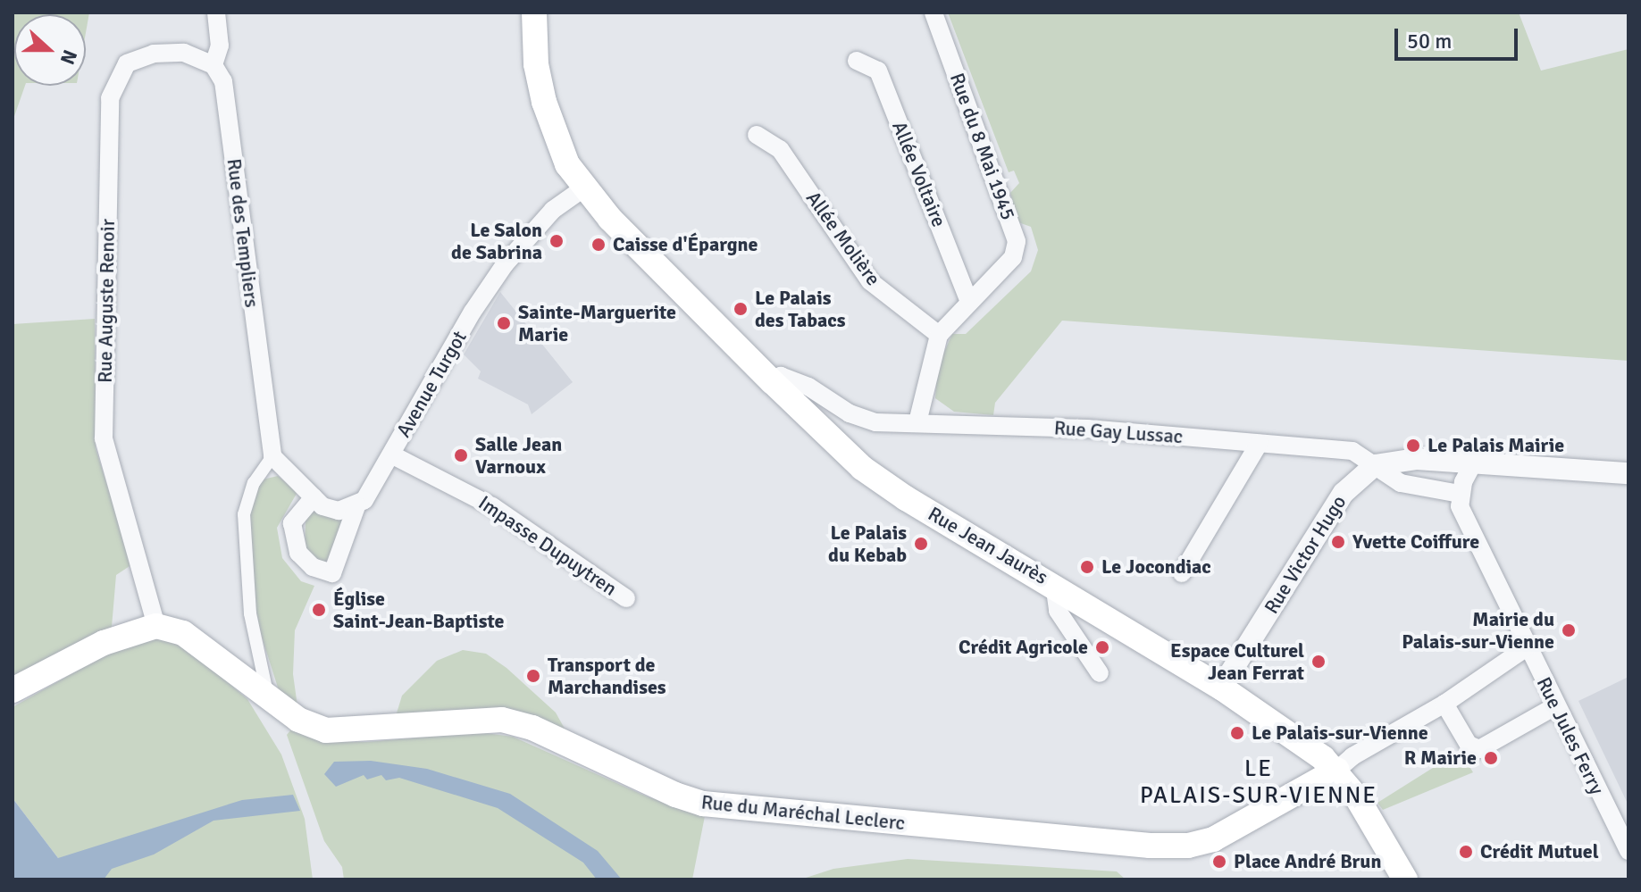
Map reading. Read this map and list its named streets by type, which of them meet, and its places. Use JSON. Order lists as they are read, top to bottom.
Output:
{
  "streets": {
    "main road": ["Rue Jean Jaurès", "Rue du Maréchal Leclerc"],
    "street": [
      "Rue du 8 Mai 1945",
      "Allée Voltaire",
      "Rue des Templiers",
      "Allée Molière",
      "Rue Auguste Renoir",
      "Avenue Turgot",
      "Rue Gay Lussac",
      "Impasse Dupuytren",
      "Rue Victor Hugo",
      "Rue Jules Ferry"
    ]
  },
  "crossings": [
    ["Rue du 8 Mai 1945", "Allée Voltaire"],
    ["Rue du 8 Mai 1945", "Allée Molière"],
    ["Rue du 8 Mai 1945", "Rue Gay Lussac"],
    ["Rue des Templiers", "Rue Auguste Renoir"],
    ["Rue Auguste Renoir", "Rue du Maréchal Leclerc"],
    ["Avenue Turgot", "Impasse Dupuytren"],
    ["Avenue Turgot", "Rue Jean Jaurès"],
    ["Rue Gay Lussac", "Rue Jean Jaurès"],
    ["Rue Gay Lussac", "Rue Victor Hugo"],
    ["Rue Gay Lussac", "Rue Jules Ferry"],
    ["Rue Jean Jaurès", "Rue Victor Hugo"],
    ["Rue Jean Jaurès", "Rue du Maréchal Leclerc"]
  ],
  "districts": ["LE PALAIS-SUR-VIENNE"],
  "places": [
    "Le Salon de Sabrina",
    "Caisse d'Épargne",
    "Le Palais des Tabacs",
    "Sainte-Marguerite Marie",
    "Le Palais Mairie",
    "Salle Jean Varnoux",
    "Yvette Coiffure",
    "Le Palais du Kebab",
    "Le Jocondiac",
    "Église Saint-Jean-Baptiste",
    "Mairie du Palais-sur-Vienne",
    "Crédit Agricole",
    "Espace Culturel Jean Ferrat",
    "Transport de Marchandises",
    "Le Palais-sur-Vienne",
    "R Mairie",
    "Crédit Mutuel",
    "Place André Brun"
  ],
  "scale_bar": "50 m",
  "north": "right"
}
